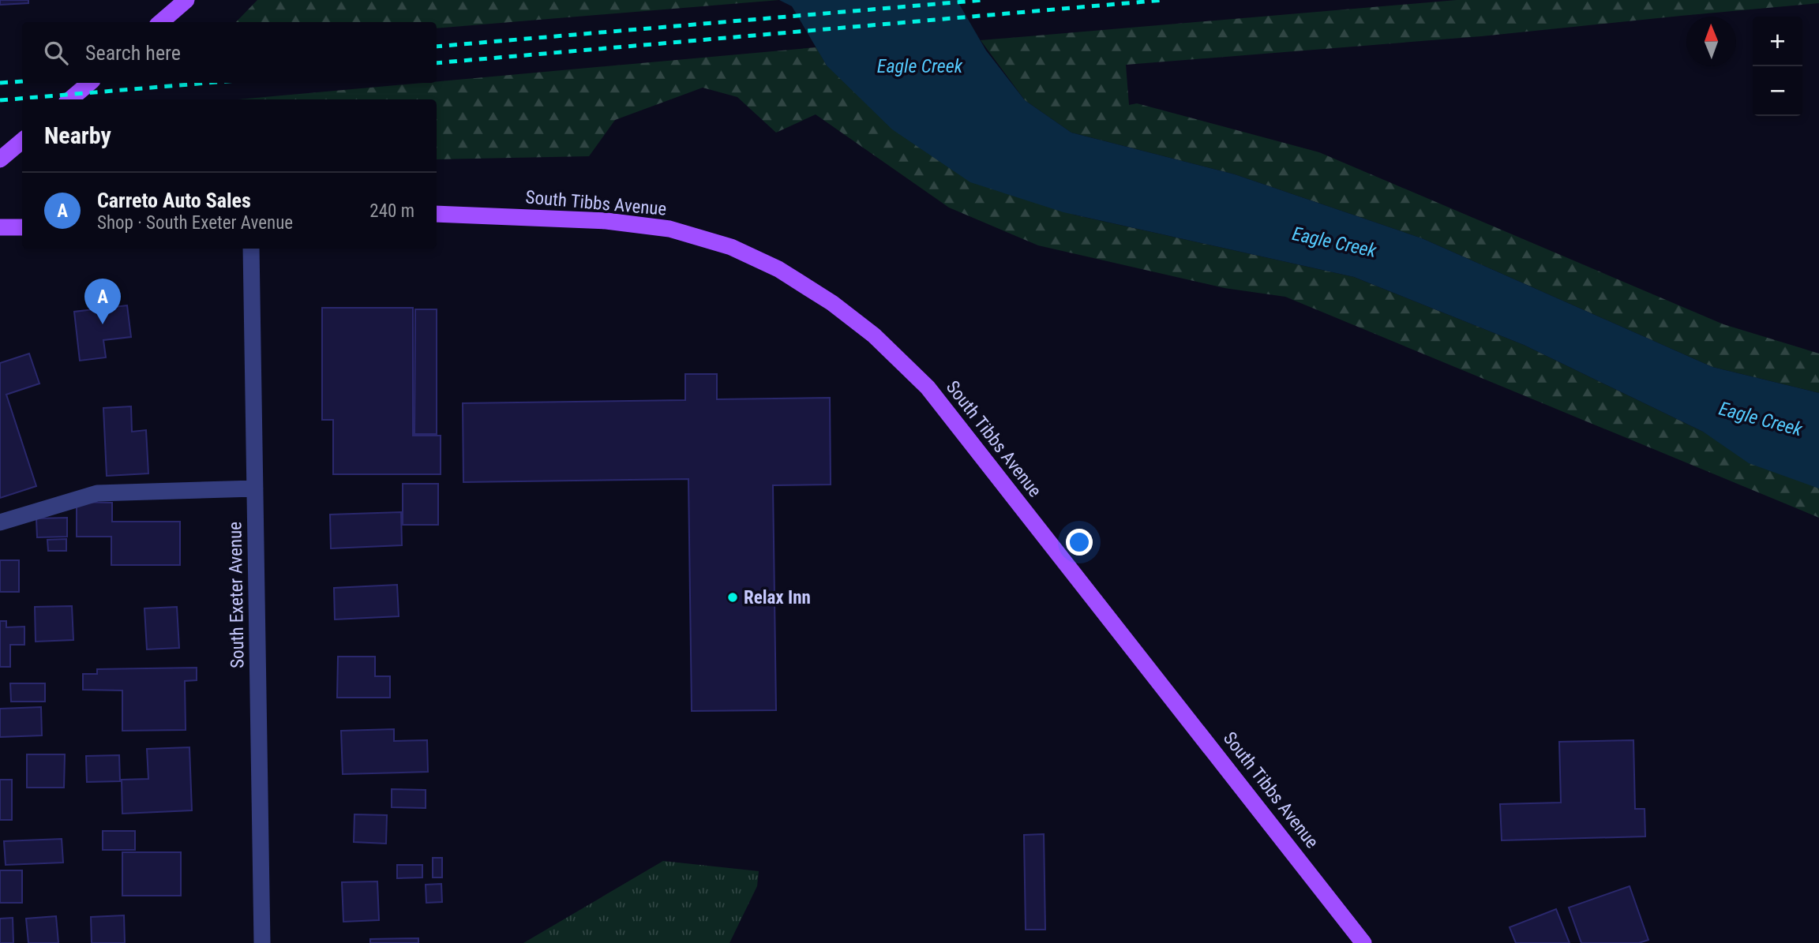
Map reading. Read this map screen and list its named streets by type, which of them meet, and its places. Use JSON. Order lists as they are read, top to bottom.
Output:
{
  "streets": {
    "main road": ["South Tibbs Avenue"],
    "street": ["South Exeter Avenue"]
  },
  "water": ["Eagle Creek"],
  "places": ["Relax Inn"],
  "north": "top",
  "page": {
    "map_buttons": ["+", "−"],
    "search": "Search here",
    "heading": "Nearby",
    "list": [
      {
        "mark": "A",
        "name": "Carreto Auto Sales",
        "note": "Shop · South Exeter Avenue",
        "value": "240 m"
      }
    ],
    "pins": "A"
  }
}
